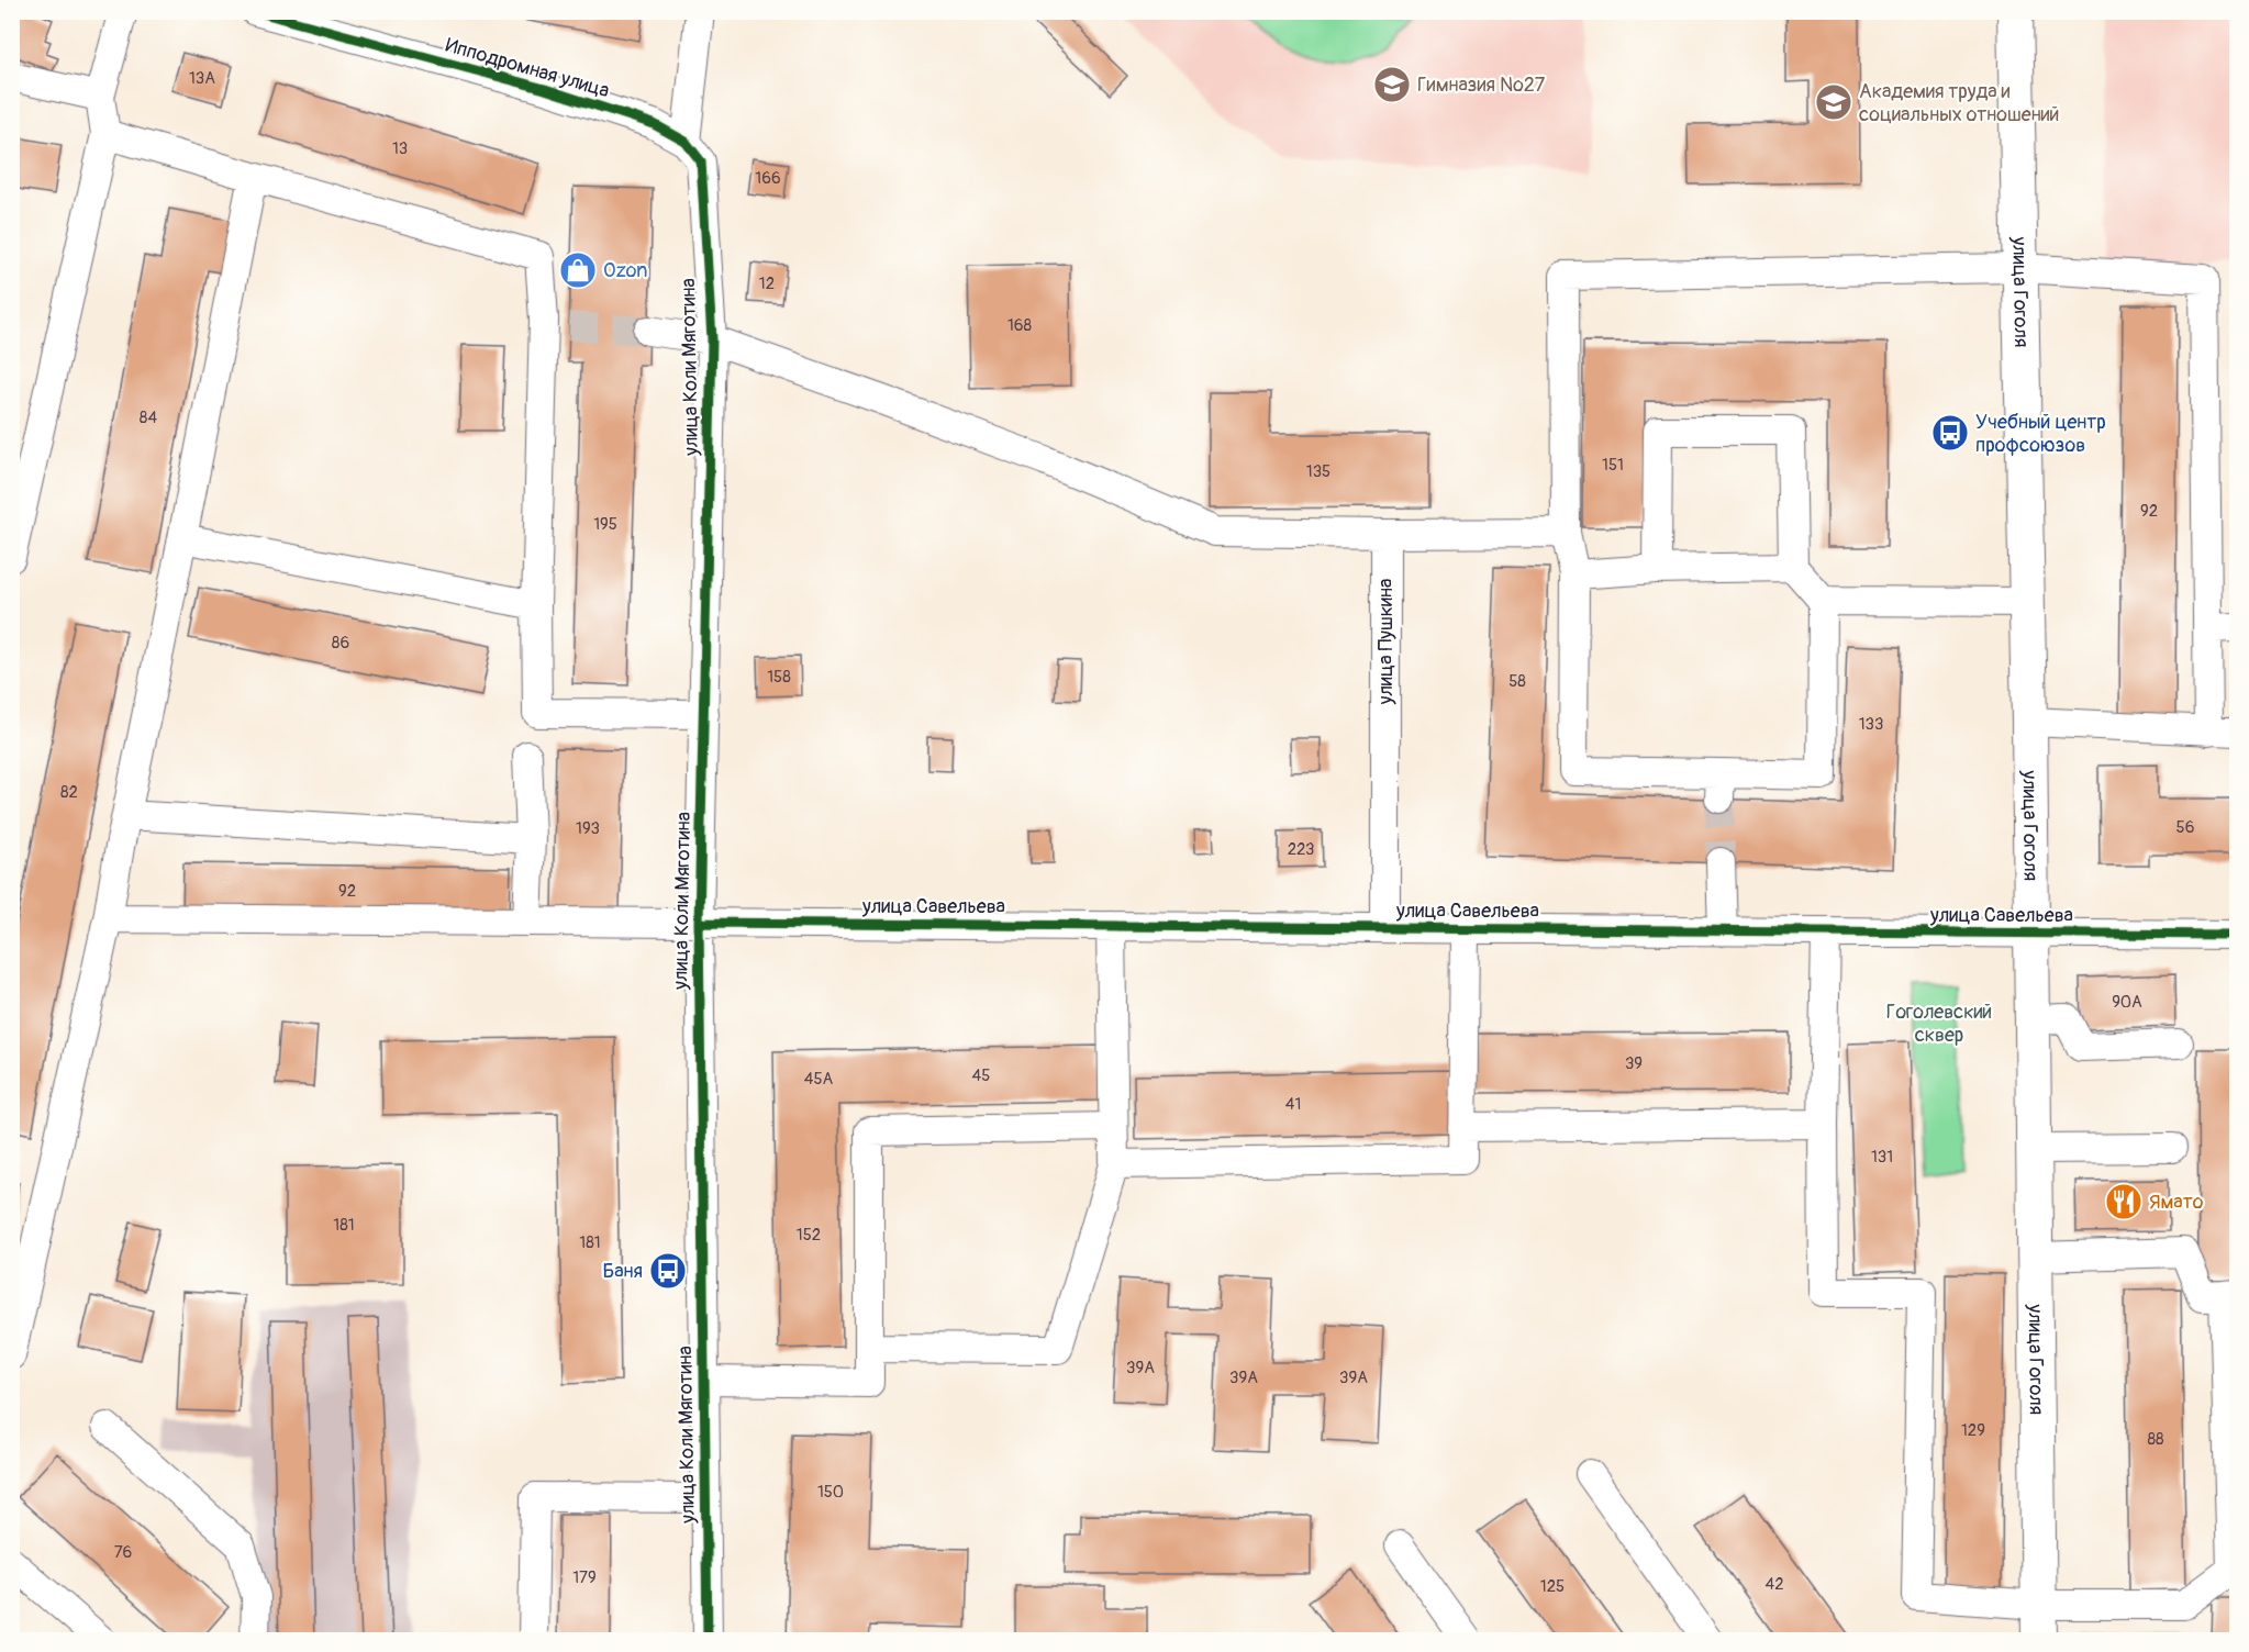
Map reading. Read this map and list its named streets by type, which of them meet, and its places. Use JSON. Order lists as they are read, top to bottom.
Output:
{
  "streets": {
    "main road": ["улица Гоголя"],
    "street": [
      "Ипподромная улица",
      "улица Коли Мяготина",
      "улица Пушкина",
      "улица Савельева"
    ]
  },
  "crossings": [
    ["Ипподромная улица", "улица Коли Мяготина"],
    ["улица Гоголя", "улица Савельева"],
    ["улица Коли Мяготина", "улица Савельева"],
    ["улица Пушкина", "улица Савельева"]
  ],
  "parks": ["Гоголевский сквер"],
  "places": {
    "school or university": ["Гимназия №27", "Академия труда и социальных отношений"],
    "shop": ["Ozon"],
    "bus stop": ["Учебный центр профсоюзов", "Баня"],
    "restaurant": ["Ямато"]
  },
  "house_numbers": [
    "13А",
    "13",
    "166",
    "12",
    "168",
    "84",
    "151",
    "135",
    "92",
    "195",
    "86",
    "158",
    "58",
    "133",
    "82",
    "56",
    "193",
    "223",
    "92",
    "90А",
    "39",
    "45",
    "45А",
    "41",
    "131",
    "181",
    "152",
    "181",
    "39А",
    "39А",
    "39А",
    "129",
    "88",
    "150",
    "76",
    "179",
    "42",
    "125"
  ]
}
